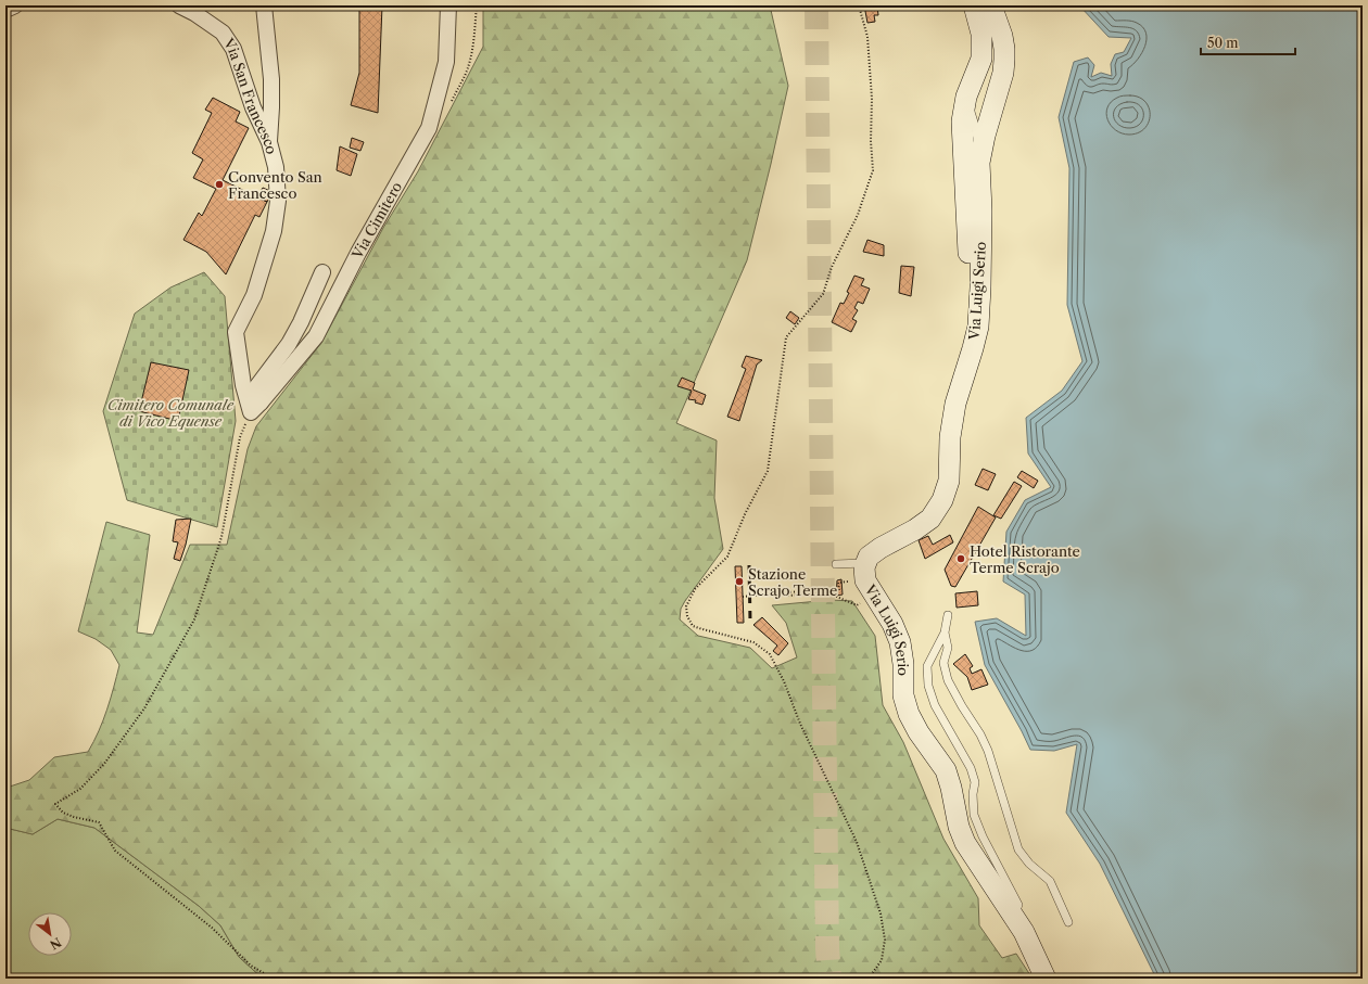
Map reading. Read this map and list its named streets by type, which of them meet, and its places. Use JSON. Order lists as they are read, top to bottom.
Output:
{
  "streets": {
    "main road": ["Via Luigi Serio"],
    "street": ["Via San Francesco", "Via Cimitero"]
  },
  "crossings": [
    ["Via San Francesco", "Via Cimitero"]
  ],
  "parks": ["Cimitero Comunale di Vico Equense"],
  "places": ["Convento San Francesco", "Hotel Ristorante Terme Scrajo", "Stazione Scrajo Terme"],
  "scale_bar": "50 m",
  "north": "bottom right"
}
